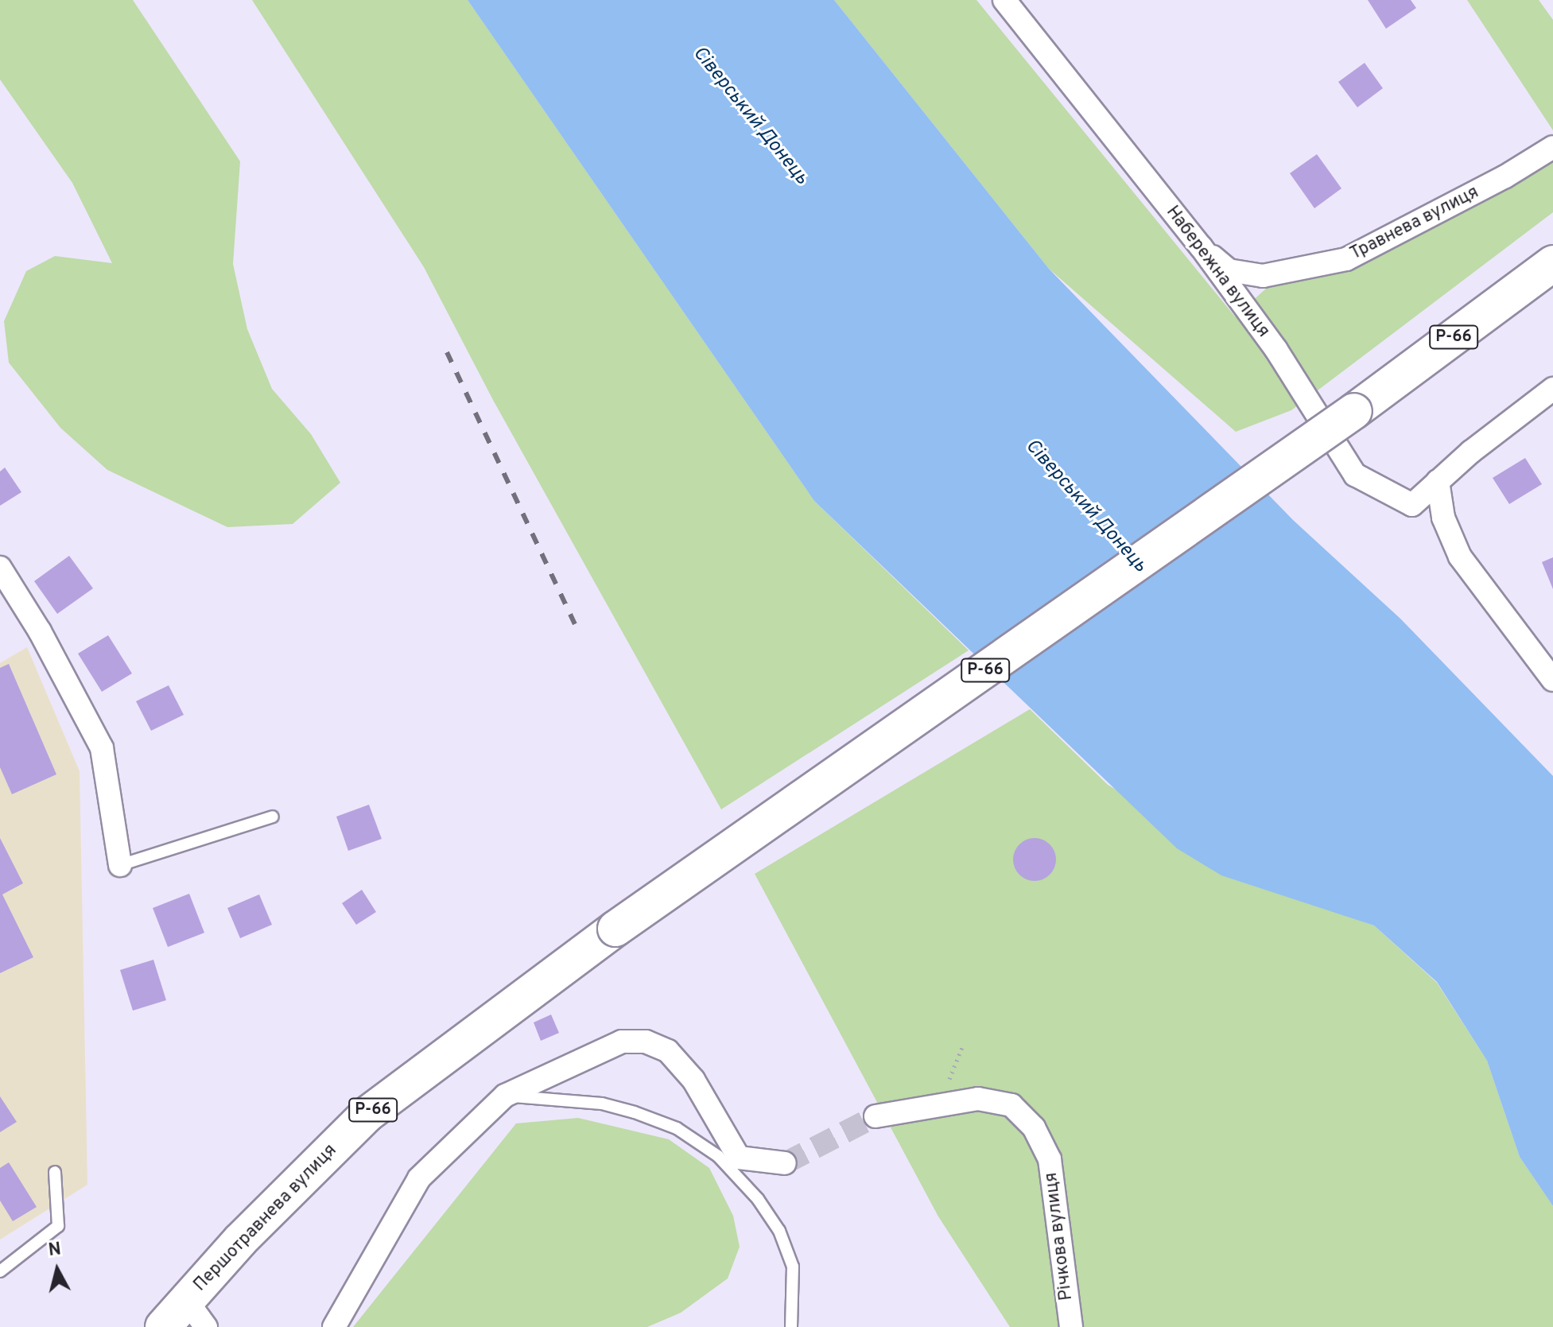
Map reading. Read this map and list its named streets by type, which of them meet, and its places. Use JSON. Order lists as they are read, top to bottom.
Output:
{
  "streets": {
    "main road": ["Р-66", "Першотравнева вулиця"],
    "street": ["Травнева вулиця", "Набережна вулиця", "Річкова вулиця"]
  },
  "crossings": [
    ["Травнева вулиця", "Набережна вулиця"]
  ],
  "water": ["Сіверський Донець"],
  "north": "top"
}
